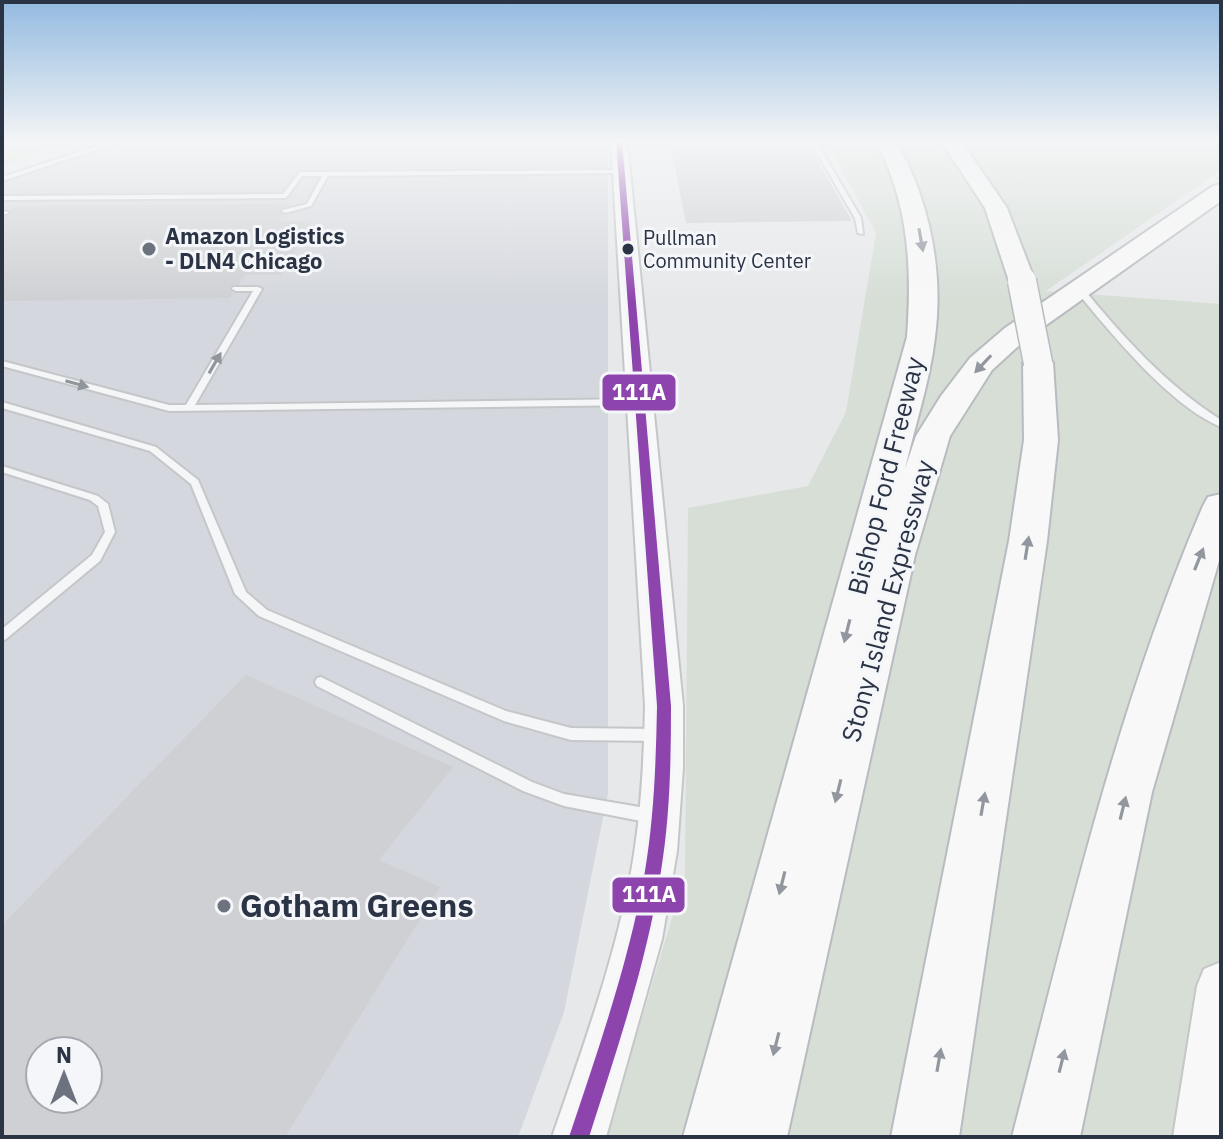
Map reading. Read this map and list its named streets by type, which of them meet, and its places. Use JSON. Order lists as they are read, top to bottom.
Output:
{
  "streets": {
    "highway": ["Bishop Ford Freeway", "Stony Island Expressway"]
  },
  "places": ["Amazon Logistics - DLN4 Chicago", "Pullman Community Center", "Gotham Greens"],
  "lines": ["transit line 111A"],
  "north": "top"
}
